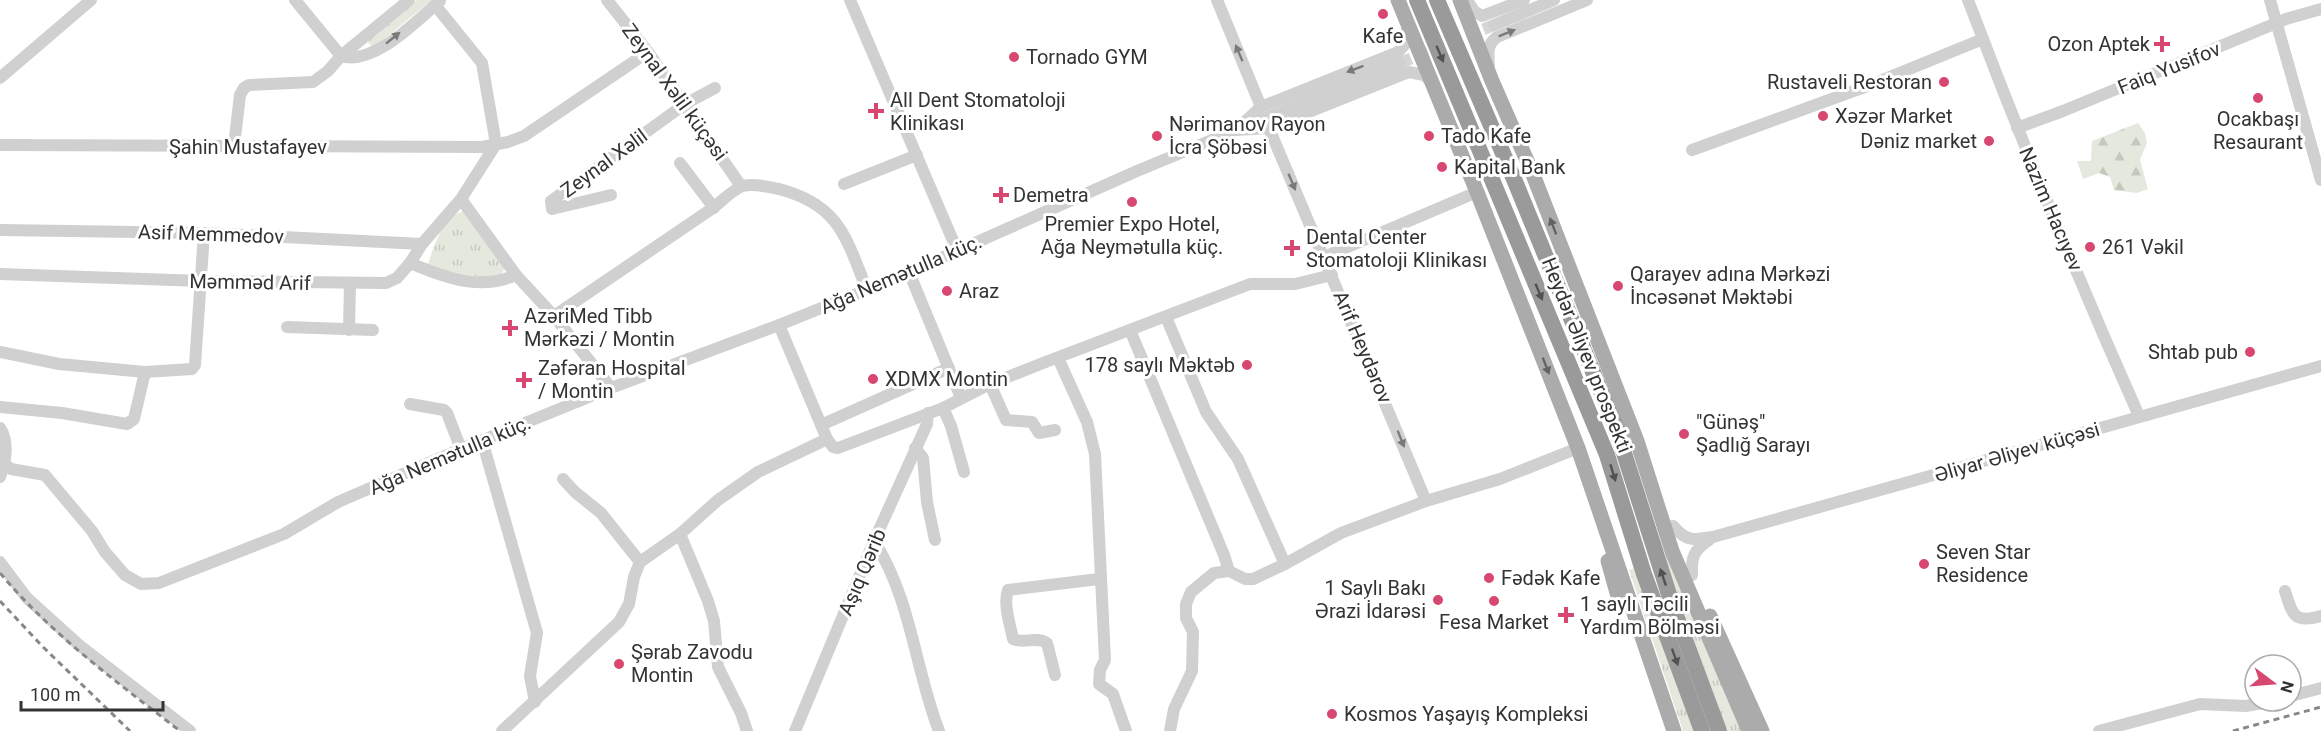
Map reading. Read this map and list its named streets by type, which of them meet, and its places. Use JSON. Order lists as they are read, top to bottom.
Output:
{
  "streets": {
    "highway": ["Heydər Əliyev prospekti"],
    "street": [
      "Faiq Yusifov",
      "Zeynal Xəlil küçəsi",
      "Şahin Mustafayev",
      "Zeynal Xəlil",
      "Nazim Hacıyev",
      "Asif Memmedov",
      "Ağa Nemətulla küç.",
      "Məmməd Arif",
      "Arif Heydərov",
      "Əliyar Əliyev küçəsi",
      "Aşıq Qərib"
    ]
  },
  "crossings": [
    ["Faiq Yusifov", "Nazim Hacıyev"],
    ["Zeynal Xəlil küçəsi", "Şahin Mustafayev"],
    ["Zeynal Xəlil küçəsi", "Zeynal Xəlil"],
    ["Nazim Hacıyev", "Əliyar Əliyev küçəsi"],
    ["Asif Memmedov", "Məmməd Arif"],
    ["Ağa Nemətulla küç.", "Arif Heydərov"]
  ],
  "one_way": ["Arif Heydərov"],
  "places": {
    "other": [
      "Kafe",
      "Tornado GYM",
      "Rustaveli Restoran",
      "Ocakbaşı Resaurant",
      "Xəzər Market",
      "Nərimanov Rayon İcra Şöbəsi",
      "Tado Kafe",
      "Dəniz market",
      "Kapital Bank",
      "Premier Expo Hotel, Ağa Neymətulla küç.",
      "261 Vəkil",
      "Qarayev adına Mərkəzi İncəsənət Məktəbi",
      "Araz",
      "Shtab pub",
      "178 saylı Məktəb",
      "XDMX Montin",
      "\"Günəş\" Şadlığ Sarayı",
      "Seven Star Residence",
      "Fədək Kafe",
      "1 Saylı Bakı Ərazi İdarəsi",
      "Fesa Market",
      "Şərab Zavodu Montin",
      "Kosmos Yaşayış Kompleksi"
    ],
    "health": [
      "Ozon Aptek",
      "All Dent Stomatoloji Klinikası",
      "Demetra",
      "Dental Center Stomatoloji Klinikası",
      "AzəriMed Tibb Mərkəzi / Montin",
      "Zəfəran Hospital / Montin",
      "1 saylı Təcili Yardım Bölməsi"
    ]
  },
  "scale_bar": "100 m",
  "north": "right"
}
